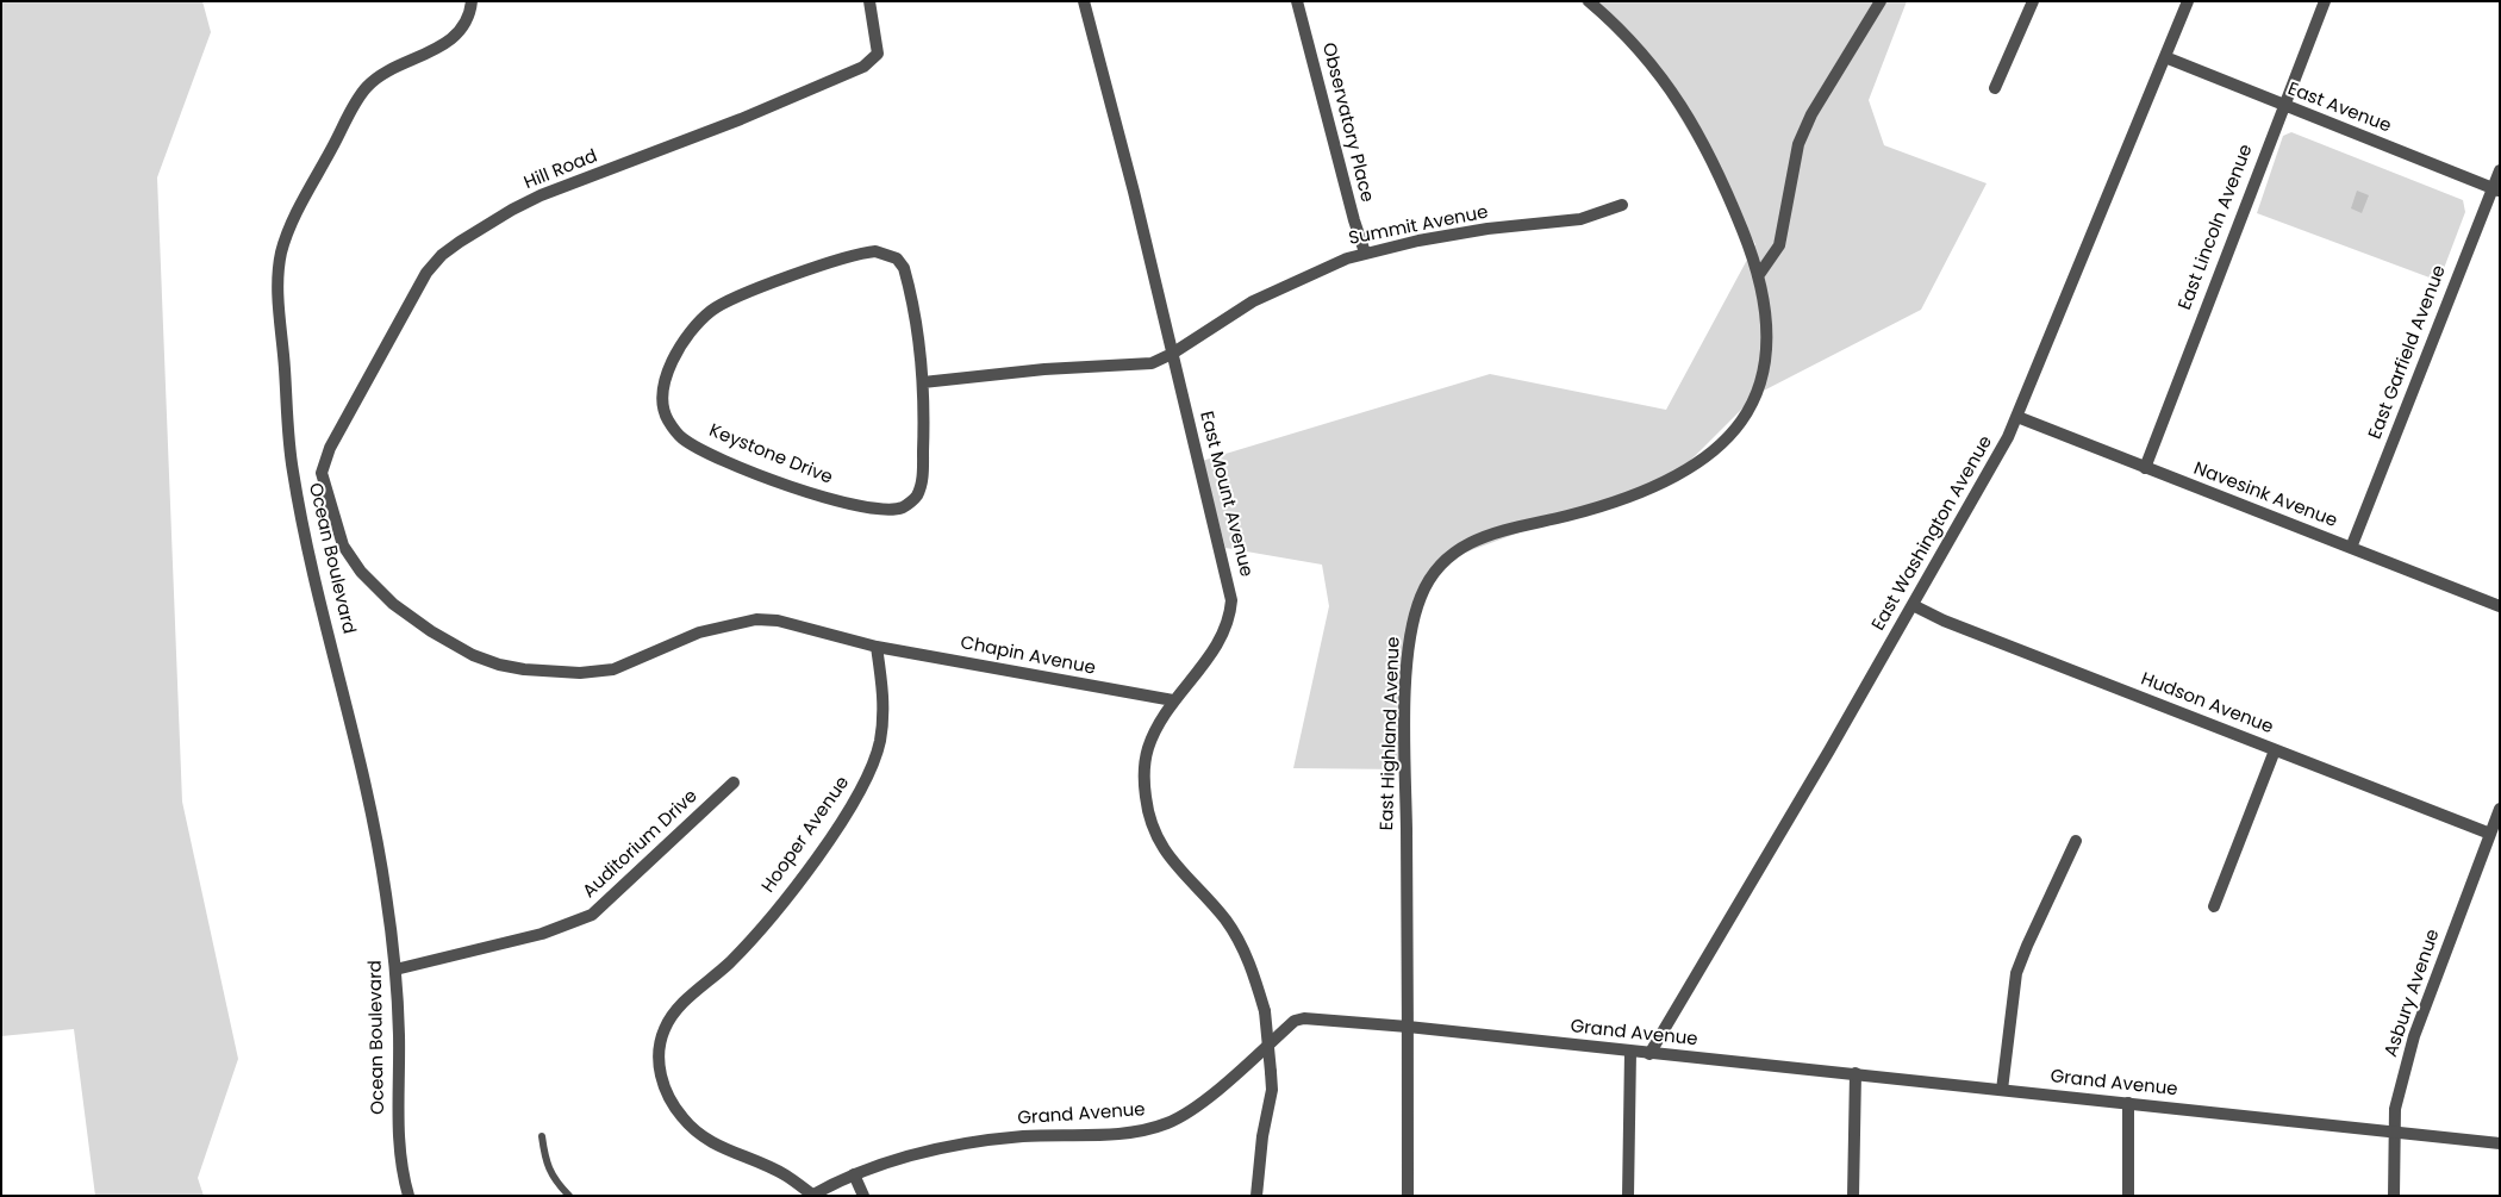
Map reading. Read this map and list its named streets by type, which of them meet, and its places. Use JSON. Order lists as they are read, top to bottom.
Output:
{
  "streets": {
    "street": [
      "East Avenue",
      "Observatory Place",
      "Hill Road",
      "Summit Avenue",
      "East Lincoln Avenue",
      "East Garfield Avenue",
      "Keystone Drive",
      "East Mount Avenue",
      "Navesink Avenue",
      "East Washington Avenue",
      "Ocean Boulevard",
      "Chapin Avenue",
      "Hudson Avenue",
      "East Highland Avenue",
      "Hooper Avenue",
      "Auditorium Drive",
      "Asbury Avenue",
      "Grand Avenue"
    ]
  },
  "crossings": [
    ["East Avenue", "East Lincoln Avenue"],
    ["East Avenue", "East Garfield Avenue"],
    ["East Avenue", "East Washington Avenue"],
    ["Observatory Place", "Summit Avenue"],
    ["Hill Road", "Chapin Avenue"],
    ["Hill Road", "Hooper Avenue"],
    ["Summit Avenue", "East Mount Avenue"],
    ["East Lincoln Avenue", "Navesink Avenue"],
    ["East Garfield Avenue", "Navesink Avenue"],
    ["East Mount Avenue", "Chapin Avenue"],
    ["Navesink Avenue", "East Washington Avenue"],
    ["East Washington Avenue", "Hudson Avenue"],
    ["East Washington Avenue", "Grand Avenue"],
    ["Ocean Boulevard", "Auditorium Drive"],
    ["Chapin Avenue", "Hooper Avenue"],
    ["Hudson Avenue", "Asbury Avenue"],
    ["East Highland Avenue", "Grand Avenue"],
    ["Hooper Avenue", "Grand Avenue"],
    ["Asbury Avenue", "Grand Avenue"]
  ]
}
